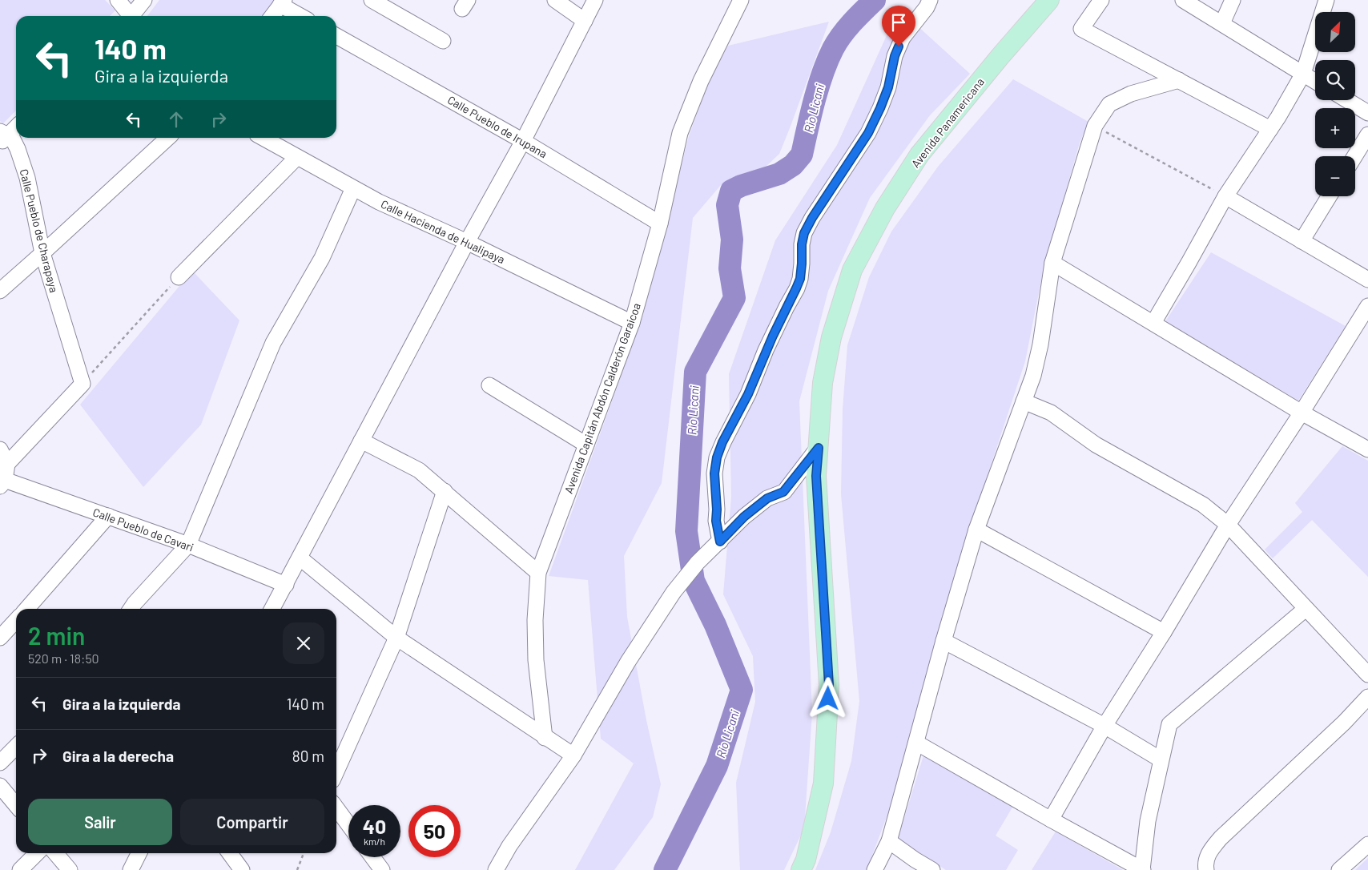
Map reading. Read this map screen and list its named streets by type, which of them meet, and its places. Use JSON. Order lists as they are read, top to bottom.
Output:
{
  "streets": {
    "main road": ["Avenida Panamericana"],
    "street": [
      "Calle Pueblo de Irupana",
      "Calle Pueblo de Charapaya",
      "Calle Hacienda de Hualipaya",
      "Avenida Capitán Abdón Calderón Garaicoa",
      "Calle Pueblo de Cavari"
    ]
  },
  "crossings": [
    ["Calle Pueblo de Irupana", "Avenida Capitán Abdón Calderón Garaicoa"],
    ["Calle Hacienda de Hualipaya", "Avenida Capitán Abdón Calderón Garaicoa"]
  ],
  "water": ["Río Licani"],
  "north": "top right",
  "page": {
    "map_buttons": ["+", "−"],
    "turn": ["140 m", "Gira a la izquierda"],
    "heading": ["2 min", "520 m · 18:50"],
    "list": [
      {
        "name": "Gira a la izquierda",
        "value": "140 m"
      },
      {
        "name": "Gira a la derecha",
        "value": "80 m"
      }
    ],
    "buttons": ["Salir", "Compartir"],
    "speed": "40 km/h",
    "limit": "50"
  }
}
